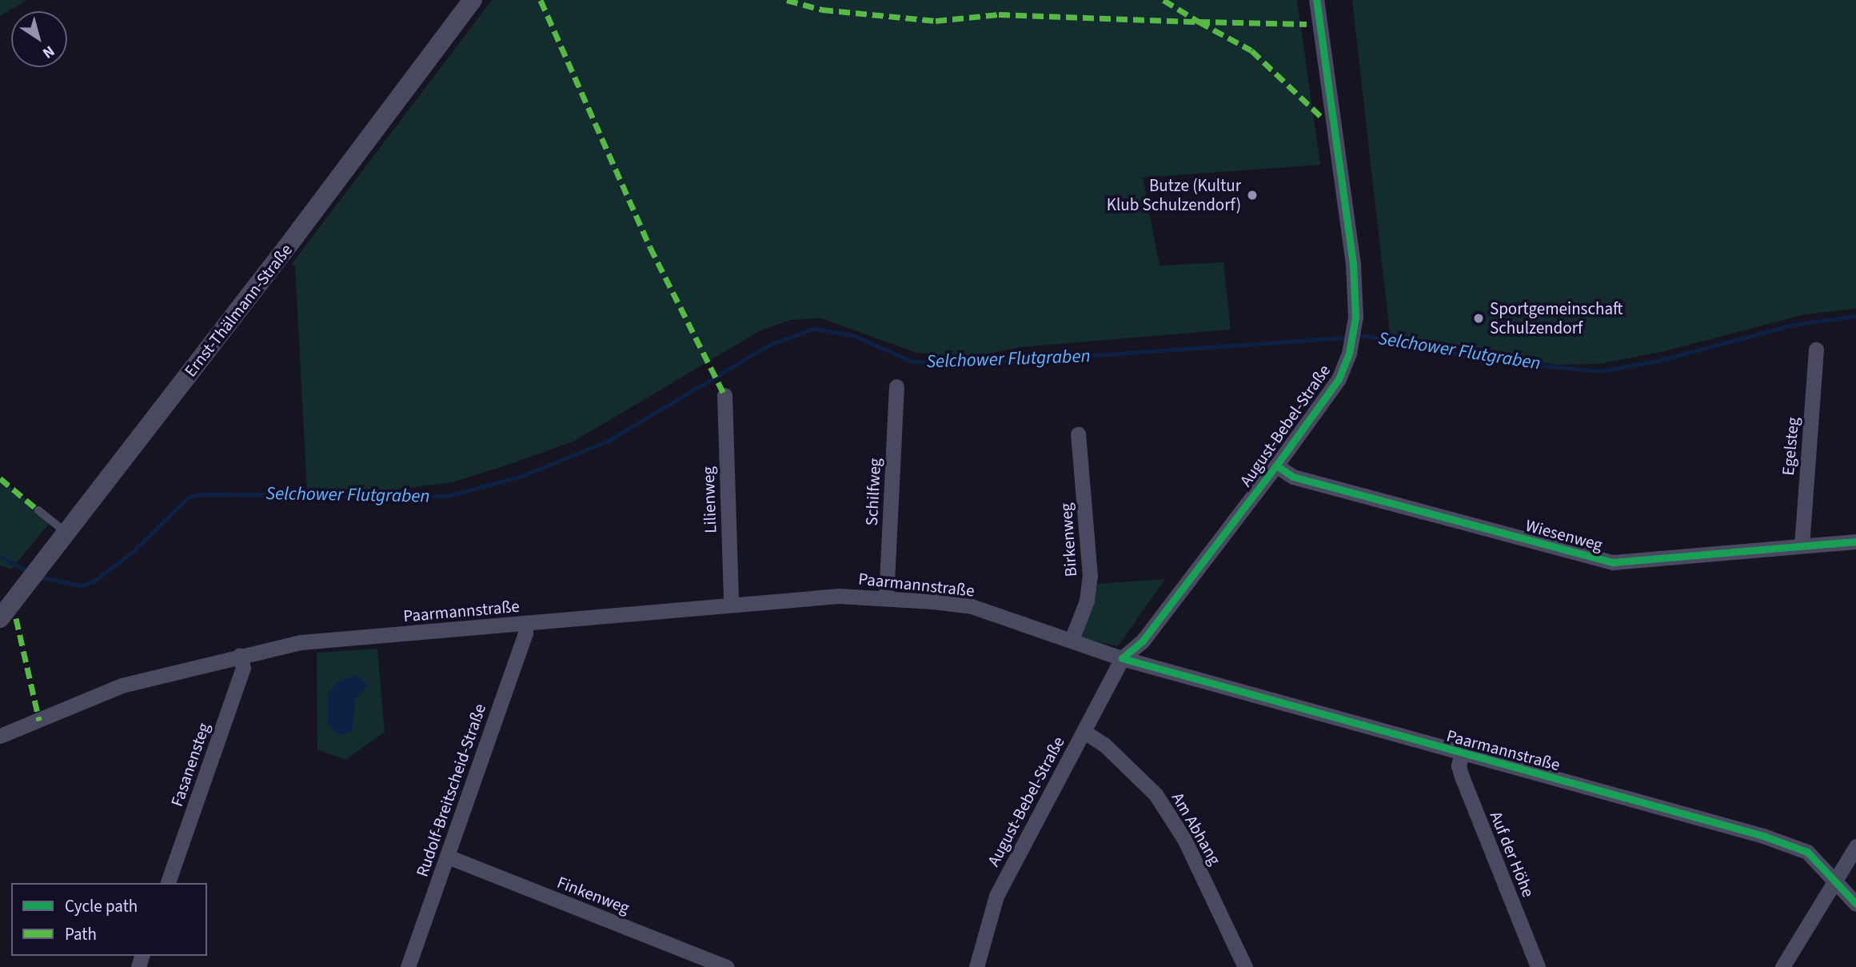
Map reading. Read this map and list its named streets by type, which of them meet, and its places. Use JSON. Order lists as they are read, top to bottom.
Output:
{
  "streets": {
    "street": [
      "Ernst-Thälmann-Straße",
      "August-Bebel-Straße",
      "Egelsteg",
      "Schilfweg",
      "Lilienweg",
      "Wiesenweg",
      "Birkenweg",
      "Paarmannstraße",
      "Fasanensteg",
      "Rudolf-Breitscheid-Straße",
      "Am Abhang",
      "Auf der Höhe",
      "Finkenweg"
    ]
  },
  "crossings": [
    ["August-Bebel-Straße", "Wiesenweg"],
    ["August-Bebel-Straße", "Paarmannstraße"],
    ["August-Bebel-Straße", "Am Abhang"],
    ["Egelsteg", "Wiesenweg"],
    ["Schilfweg", "Paarmannstraße"],
    ["Lilienweg", "Paarmannstraße"],
    ["Birkenweg", "Paarmannstraße"],
    ["Paarmannstraße", "Fasanensteg"],
    ["Paarmannstraße", "Rudolf-Breitscheid-Straße"],
    ["Paarmannstraße", "Auf der Höhe"],
    ["Rudolf-Breitscheid-Straße", "Finkenweg"]
  ],
  "water": ["Selchower Flutgraben"],
  "places": ["Butze (Kultur Klub Schulzendorf)", "Sportgemeinschaft Schulzendorf"],
  "legend": ["Cycle path", "Path"],
  "north": "bottom right"
}
